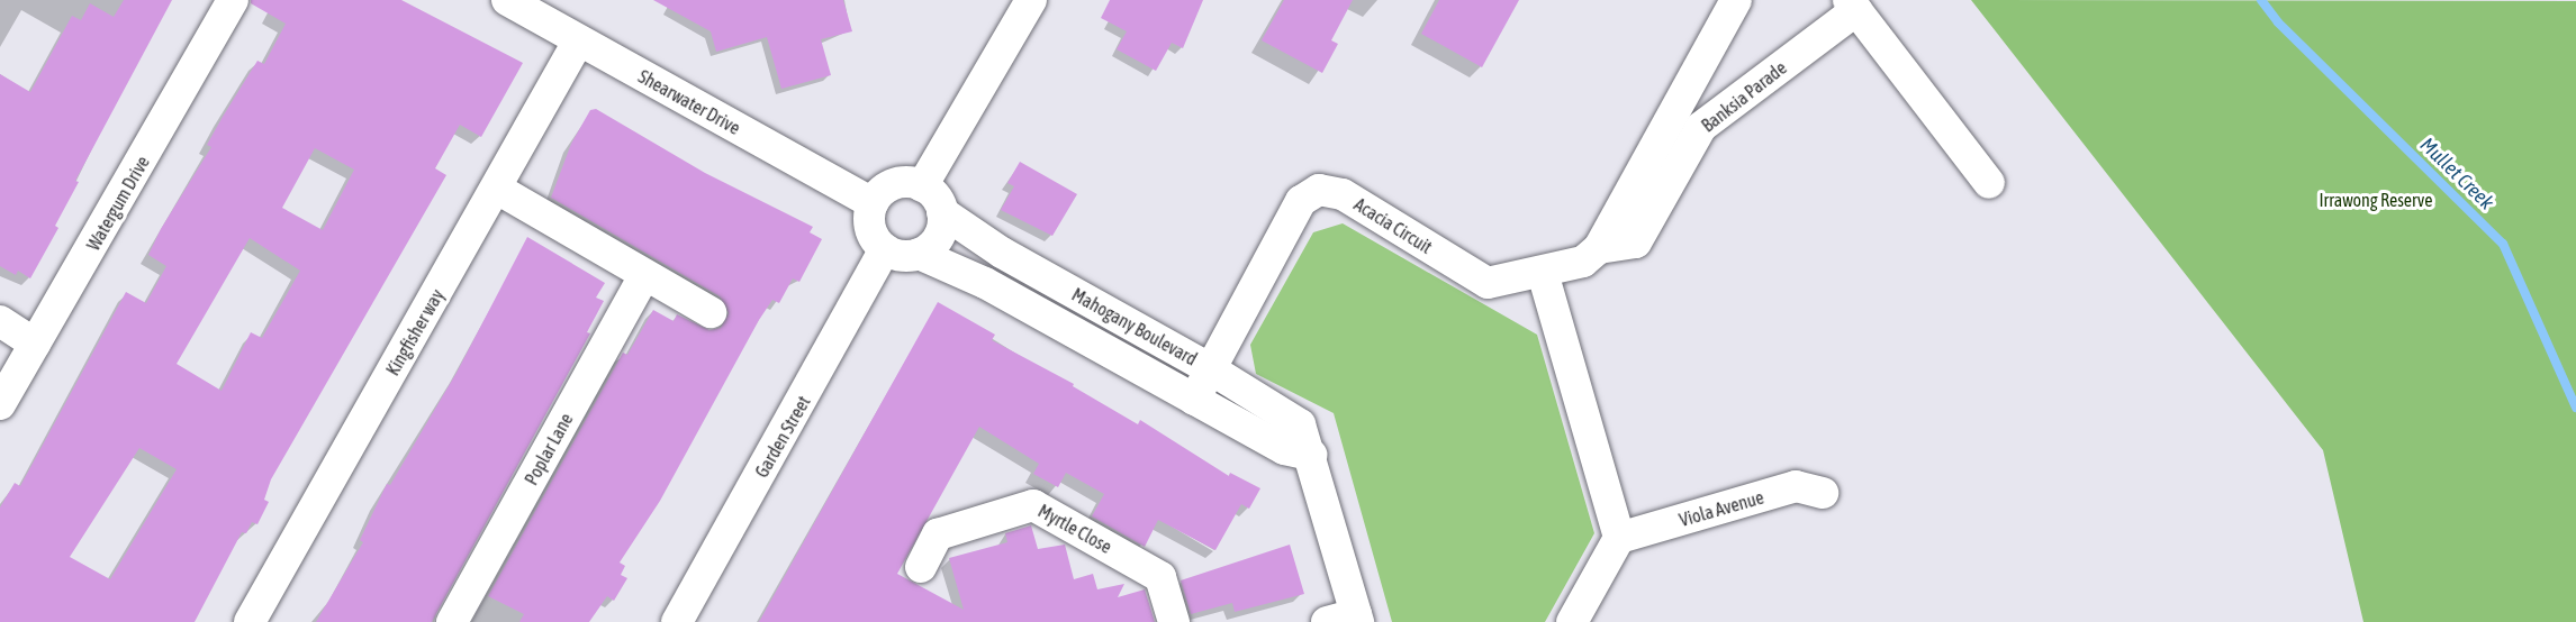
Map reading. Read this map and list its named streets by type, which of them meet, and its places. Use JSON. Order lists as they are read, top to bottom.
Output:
{
  "streets": {
    "street": [
      "Banksia Parade",
      "Shearwater Drive",
      "Watergum Drive",
      "Acacia Circuit",
      "Mahogany Boulevard",
      "Kingfisher way",
      "Garden Street",
      "Poplar Lane",
      "Viola Avenue",
      "Myrtle Close"
    ]
  },
  "crossings": [
    ["Banksia Parade", "Acacia Circuit"],
    ["Shearwater Drive", "Mahogany Boulevard"],
    ["Shearwater Drive", "Kingfisher way"],
    ["Shearwater Drive", "Garden Street"],
    ["Acacia Circuit", "Mahogany Boulevard"],
    ["Mahogany Boulevard", "Garden Street"]
  ],
  "water": ["Mullet Creek"],
  "parks": ["Irrawong Reserve"]
}
